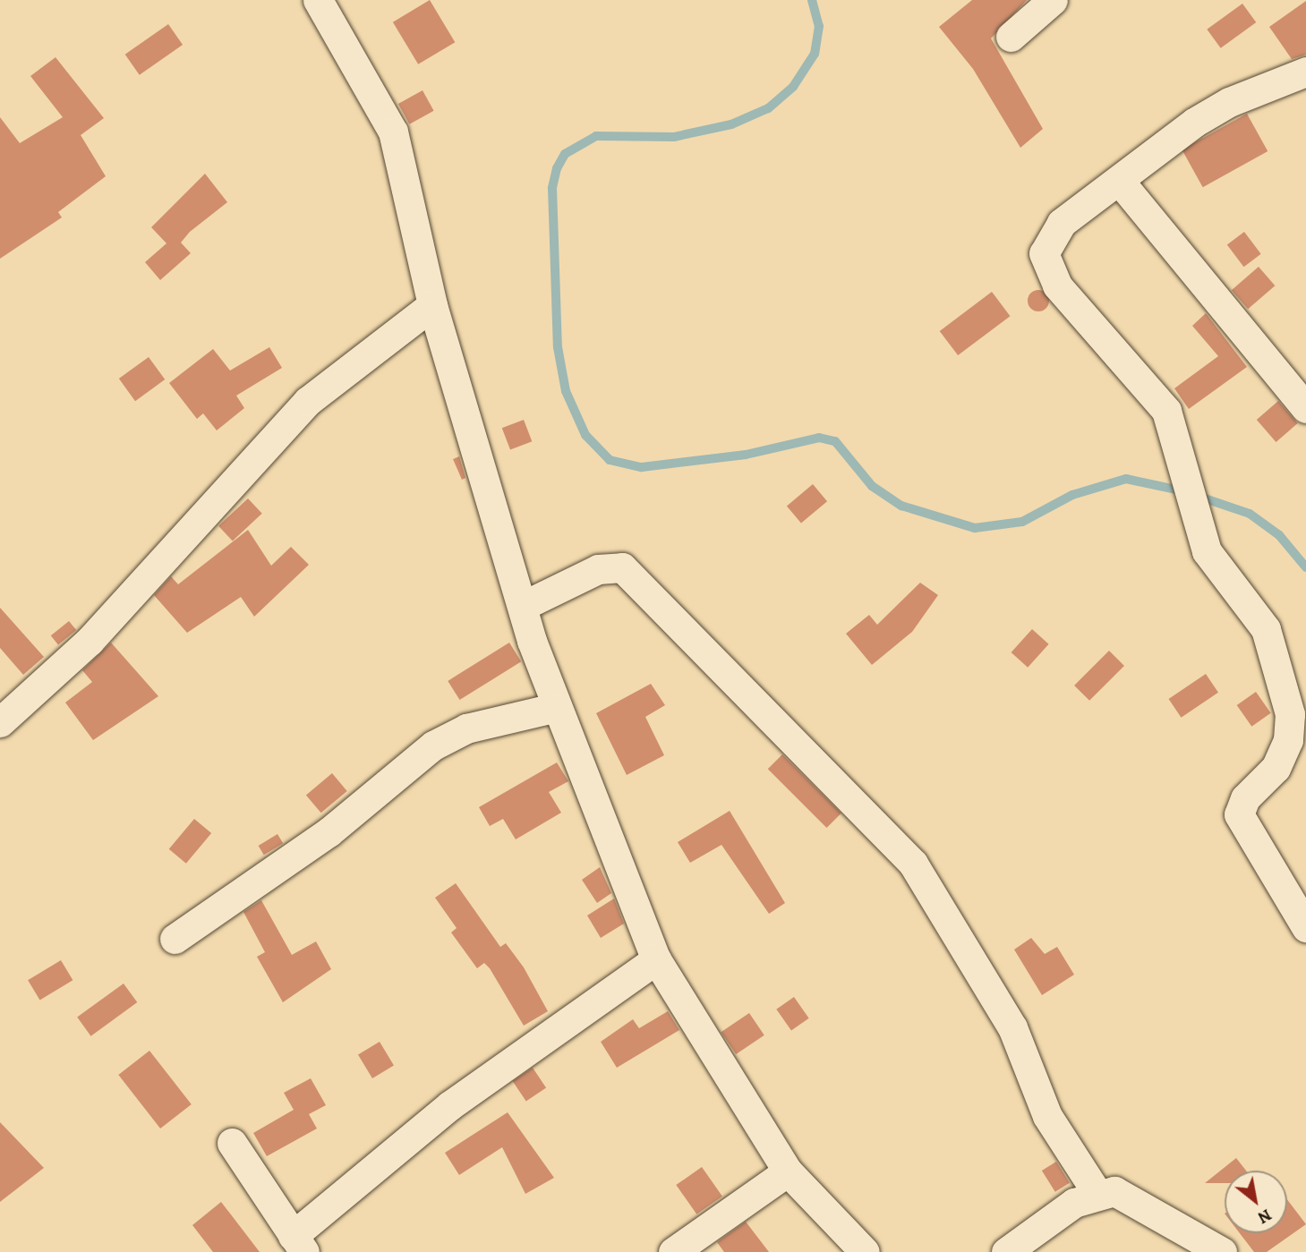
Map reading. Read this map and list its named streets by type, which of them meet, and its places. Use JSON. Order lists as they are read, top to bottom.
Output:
{
  "north": "bottom right"
}
